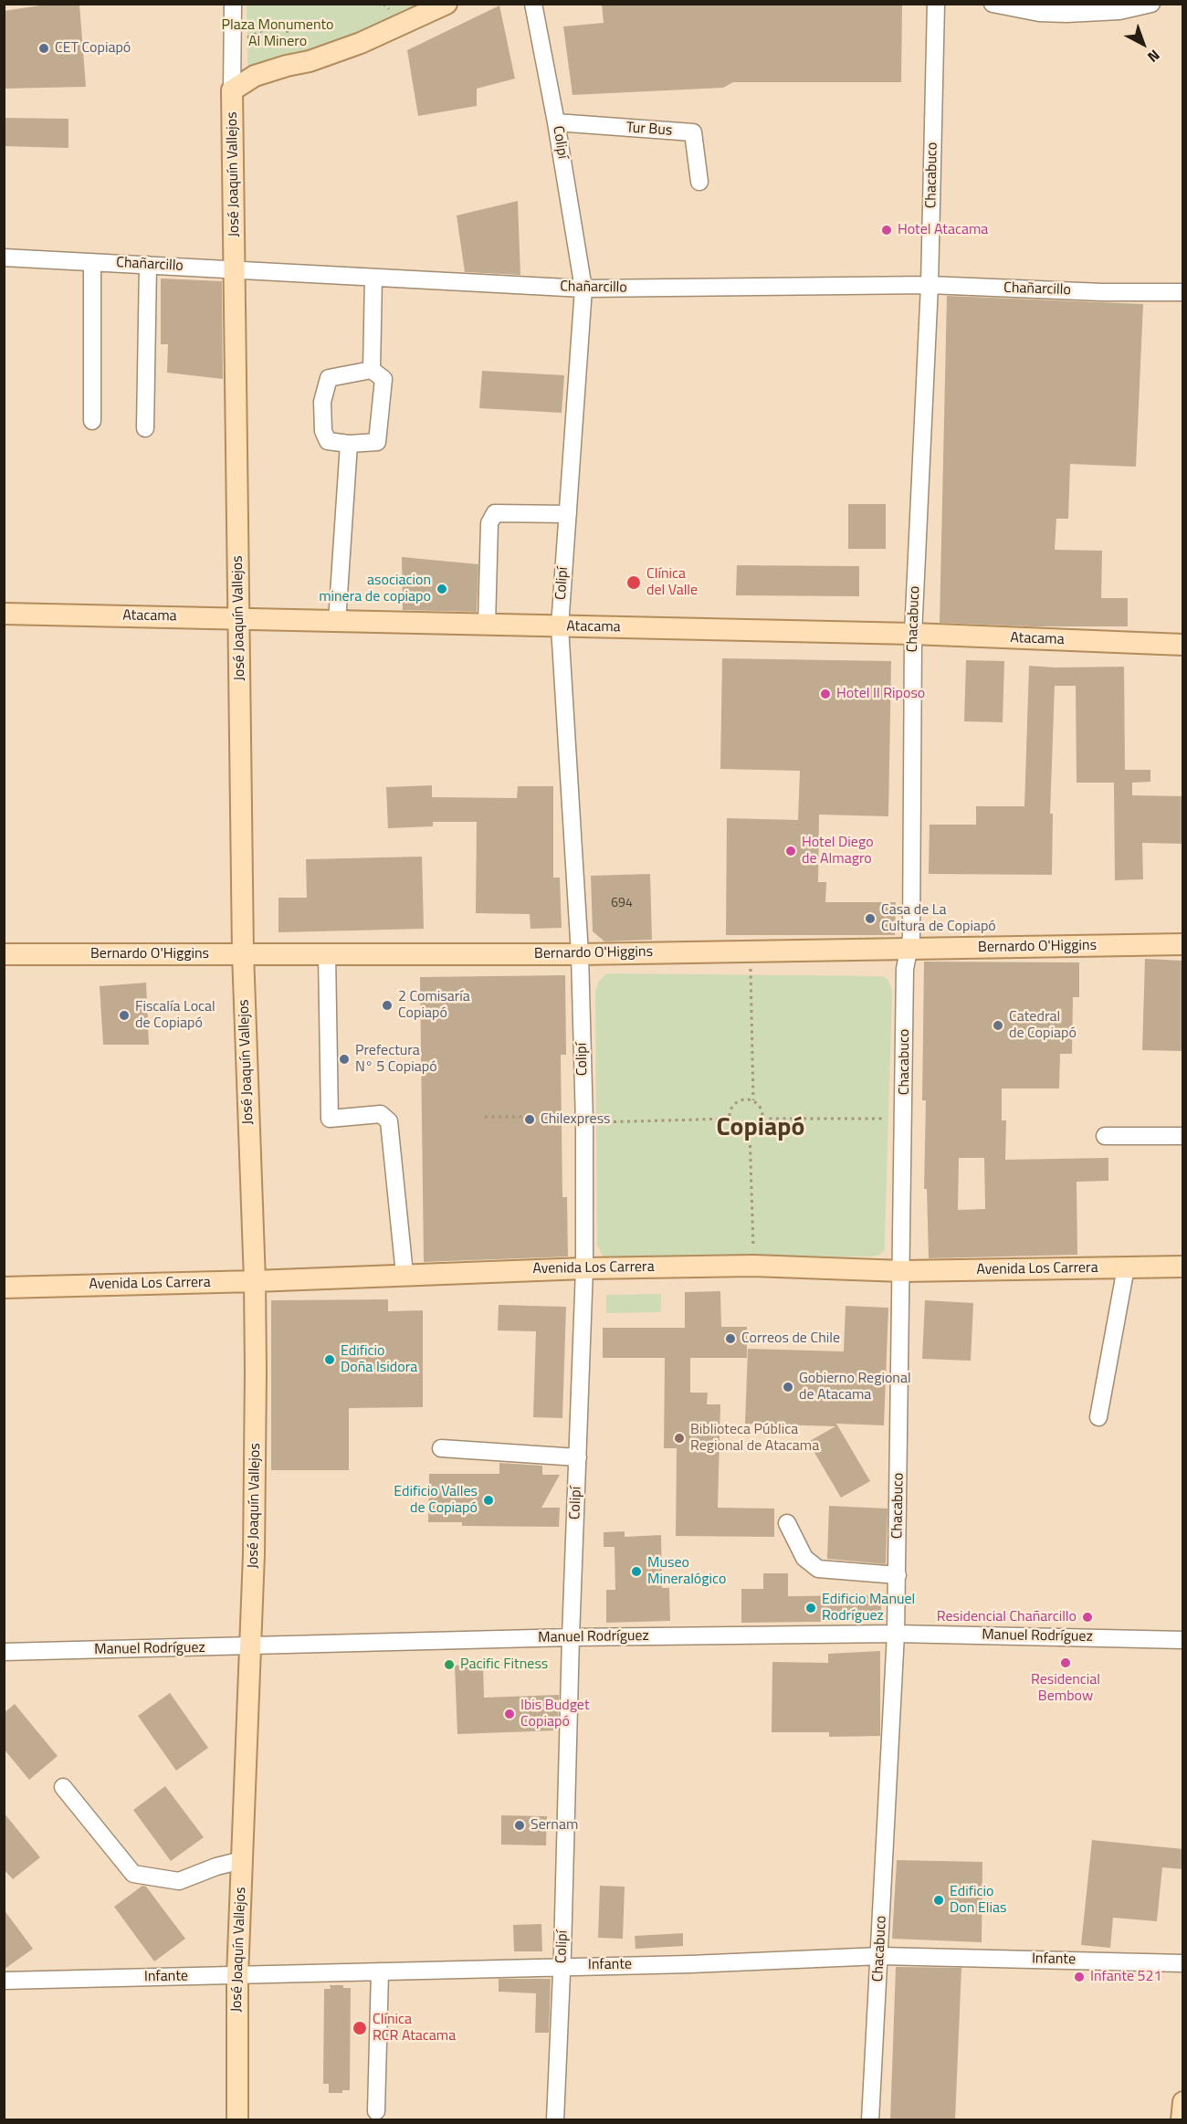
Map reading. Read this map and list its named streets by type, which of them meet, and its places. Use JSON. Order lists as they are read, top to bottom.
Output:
{
  "streets": {
    "main road": [
      "José Joaquín Vallejos",
      "Atacama",
      "Bernardo O'Higgins",
      "Avenida Los Carrera"
    ],
    "street": [
      "Tur Bus",
      "Colipí",
      "Chacabuco",
      "Chañarcillo",
      "Manuel Rodríguez",
      "Infante"
    ]
  },
  "crossings": [
    ["Tur Bus", "Colipí"],
    ["Colipí", "Chañarcillo"],
    ["Colipí", "Atacama"],
    ["Colipí", "Bernardo O'Higgins"],
    ["Colipí", "Avenida Los Carrera"],
    ["Colipí", "Manuel Rodríguez"],
    ["Colipí", "Infante"],
    ["José Joaquín Vallejos", "Chañarcillo"],
    ["José Joaquín Vallejos", "Atacama"],
    ["José Joaquín Vallejos", "Bernardo O'Higgins"],
    ["José Joaquín Vallejos", "Avenida Los Carrera"],
    ["José Joaquín Vallejos", "Manuel Rodríguez"],
    ["José Joaquín Vallejos", "Infante"],
    ["Chacabuco", "Chañarcillo"],
    ["Chacabuco", "Atacama"],
    ["Chacabuco", "Bernardo O'Higgins"],
    ["Chacabuco", "Avenida Los Carrera"],
    ["Chacabuco", "Manuel Rodríguez"],
    ["Chacabuco", "Infante"]
  ],
  "districts": ["Copiapó"],
  "parks": ["Plaza Monumento Al Minero"],
  "places": [
    "CET Copiapó",
    "Hotel Atacama",
    "Clínica del Valle",
    "asociacion minera de copiapo",
    "Hotel Il Riposo",
    "Hotel Diego de Almagro",
    "Casa de La Cultura de Copiapó",
    "2 Comisaría Copiapó",
    "Fiscalía Local de Copiapó",
    "Catedral de Copiapó",
    "Prefectura N° 5 Copiapó",
    "Chilexpress",
    "Correos de Chile",
    "Edificio Doña Isidora",
    "Gobierno Regional de Atacama",
    "Biblioteca Pública Regional de Atacama",
    "Edificio Valles de Copiapó",
    "Museo Mineralógico",
    "Edificio Manuel Rodríguez",
    "Residencial Chañarcillo",
    "Residencial Bembow",
    "Pacific Fitness",
    "Ibis Budget Copiapó",
    "Sernam",
    "Edificio Don Elias",
    "Infante 521",
    "Clínica RCR Atacama"
  ],
  "house_numbers": ["694"],
  "north": "bottom right"
}
